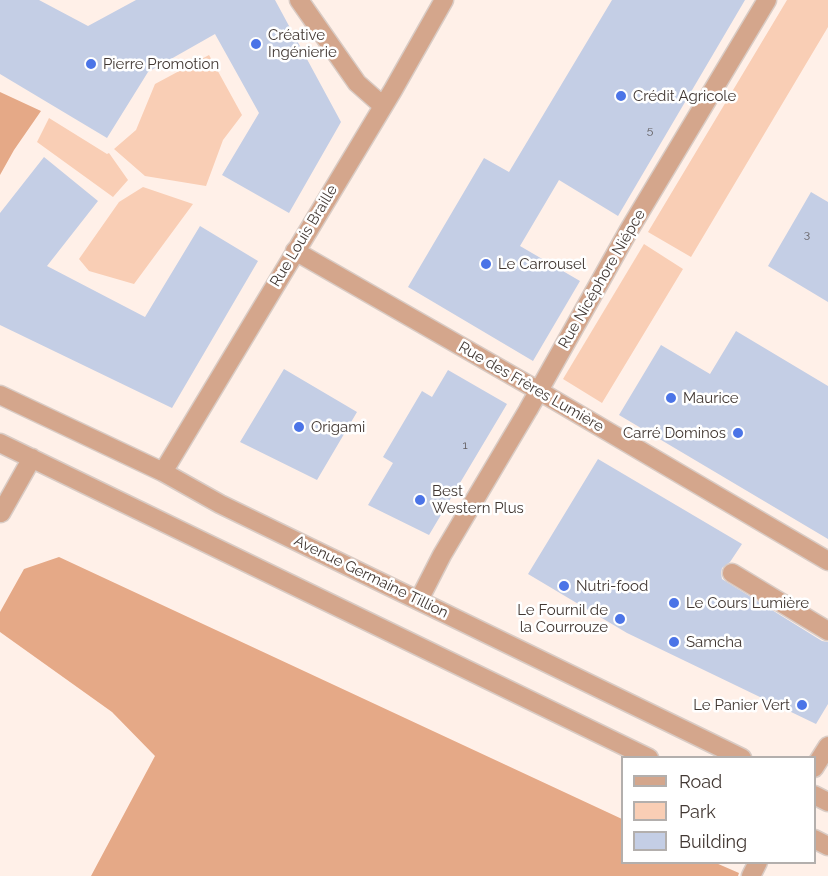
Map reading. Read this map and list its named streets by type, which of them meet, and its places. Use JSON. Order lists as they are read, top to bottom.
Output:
{
  "streets": {
    "street": [
      "Rue Louis Braille",
      "Rue Nicéphore Niépce",
      "Rue des Frères Lumière",
      "Avenue Germaine Tillion"
    ]
  },
  "crossings": [
    ["Rue Louis Braille", "Rue des Frères Lumière"],
    ["Rue Louis Braille", "Avenue Germaine Tillion"],
    ["Rue Nicéphore Niépce", "Rue des Frères Lumière"],
    ["Rue Nicéphore Niépce", "Avenue Germaine Tillion"]
  ],
  "places": [
    "Créative Ingénierie",
    "Pierre Promotion",
    "Crédit Agricole",
    "Le Carrousel",
    "Maurice",
    "Origami",
    "Carré Dominos",
    "Best Western Plus",
    "Nutri-food",
    "Le Cours Lumière",
    "Le Fournil de la Courrouze",
    "Samcha",
    "Le Panier Vert"
  ],
  "house_numbers": ["5", "3", "1"],
  "legend": ["Road", "Park", "Building"]
}
